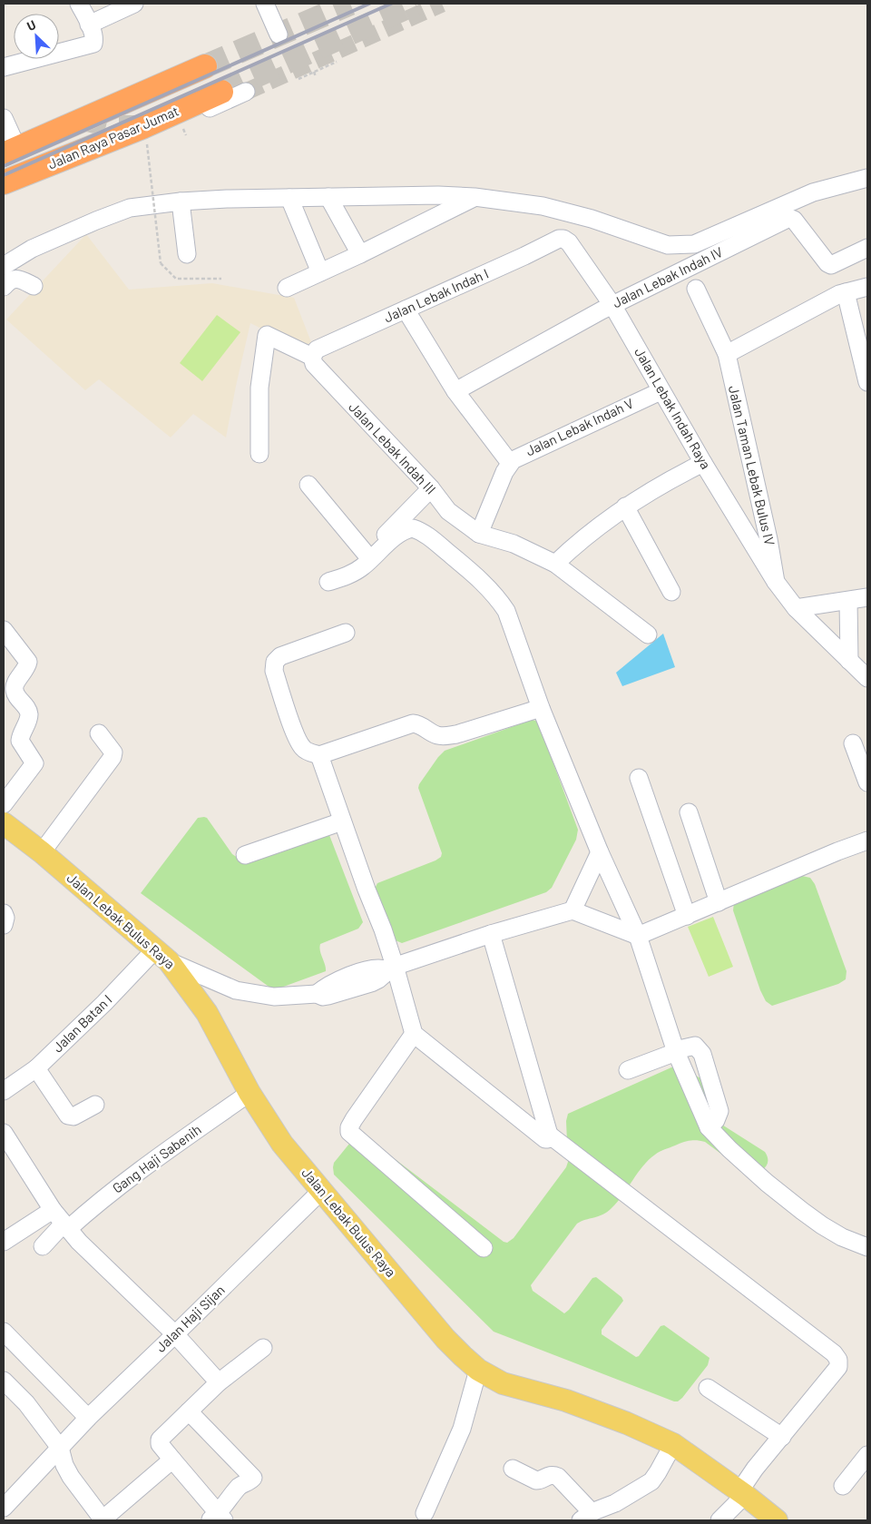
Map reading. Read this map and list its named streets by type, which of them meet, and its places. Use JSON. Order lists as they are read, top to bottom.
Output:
{
  "streets": {
    "highway": ["Jalan Raya Pasar Jumat"],
    "main road": ["Jalan Lebak Bulus Raya"],
    "street": [
      "Jalan Lebak Indah IV",
      "Jalan Lebak Indah I",
      "Jalan Lebak Indah Raya",
      "Jalan Lebak Indah V",
      "Jalan Lebak Indah III",
      "Jalan Taman Lebak Bulus IV",
      "Jalan Batan I",
      "Gang Haji Sabenih",
      "Jalan Haji Sijan"
    ]
  },
  "crossings": [
    ["Jalan Lebak Indah IV", "Jalan Lebak Indah Raya"],
    ["Jalan Lebak Indah I", "Jalan Lebak Indah Raya"],
    ["Jalan Lebak Indah I", "Jalan Lebak Indah III"],
    ["Jalan Lebak Indah Raya", "Jalan Lebak Indah V"],
    ["Jalan Lebak Indah Raya", "Jalan Taman Lebak Bulus IV"],
    ["Jalan Lebak Bulus Raya", "Jalan Batan I"],
    ["Jalan Lebak Bulus Raya", "Gang Haji Sabenih"],
    ["Jalan Lebak Bulus Raya", "Jalan Haji Sijan"]
  ],
  "north": "top left"
}
